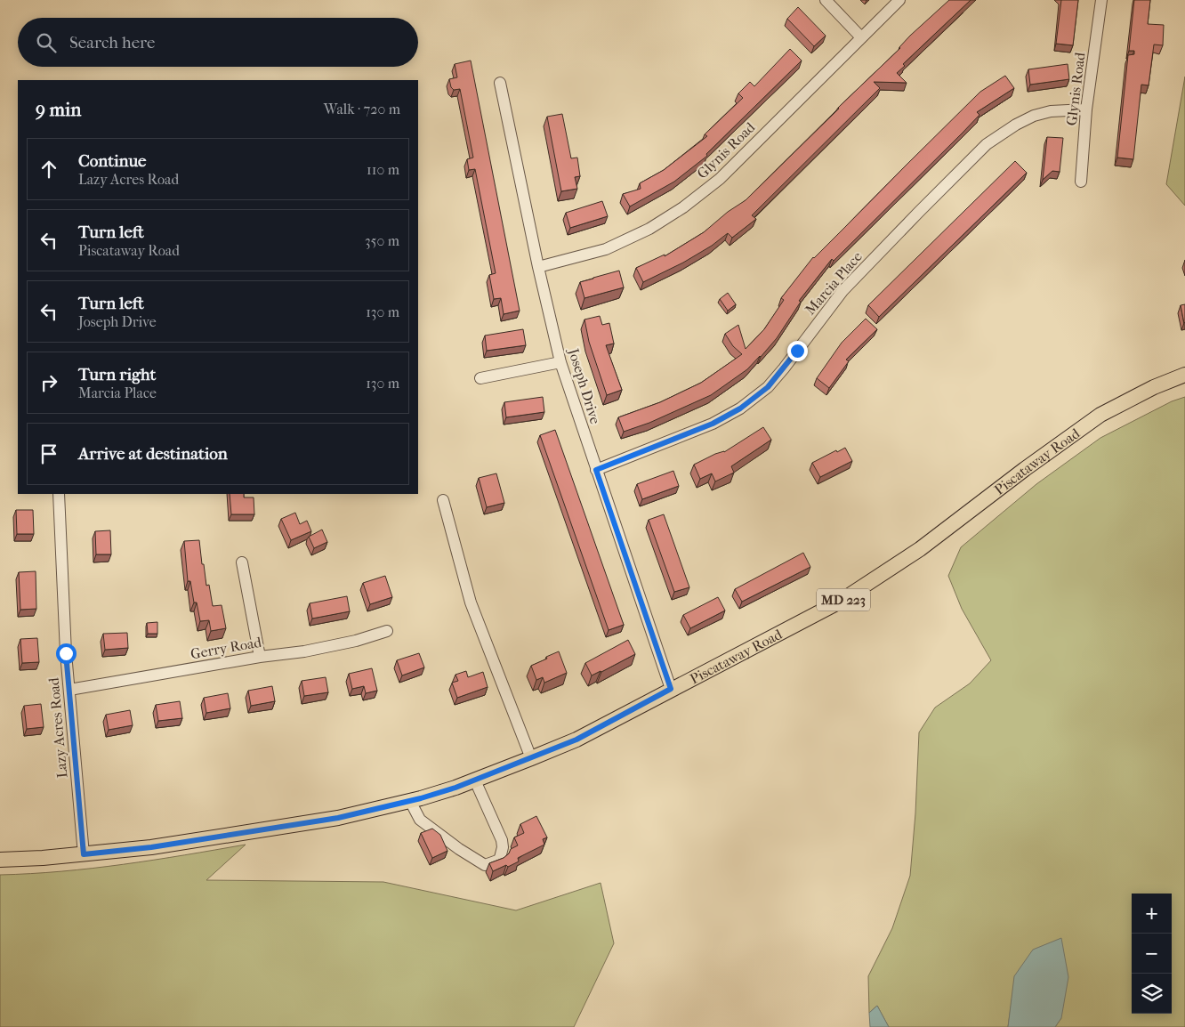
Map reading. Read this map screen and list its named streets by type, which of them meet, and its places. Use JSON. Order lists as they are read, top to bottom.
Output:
{
  "streets": {
    "main road": ["Piscataway Road", "MD 223"],
    "street": [
      "Glynis Road",
      "Marcia Place",
      "Joseph Drive",
      "Gerry Road",
      "Lazy Acres Road"
    ]
  },
  "crossings": [
    ["Glynis Road", "Marcia Place"],
    ["Glynis Road", "Joseph Drive"],
    ["Marcia Place", "Joseph Drive"],
    ["Joseph Drive", "Piscataway Road"],
    ["Piscataway Road", "Lazy Acres Road"],
    ["Gerry Road", "Lazy Acres Road"]
  ],
  "page": {
    "search": "Search here",
    "heading": ["9 min", "Walk · 720 m"],
    "list": [
      ["Continue", "Lazy Acres Road", "110 m"],
      ["Turn left", "Piscataway Road", "350 m"],
      ["Turn left", "Joseph Drive", "130 m"],
      ["Turn right", "Marcia Place", "130 m"],
      "Arrive at destination"
    ],
    "map_buttons": ["+", "−"]
  }
}
